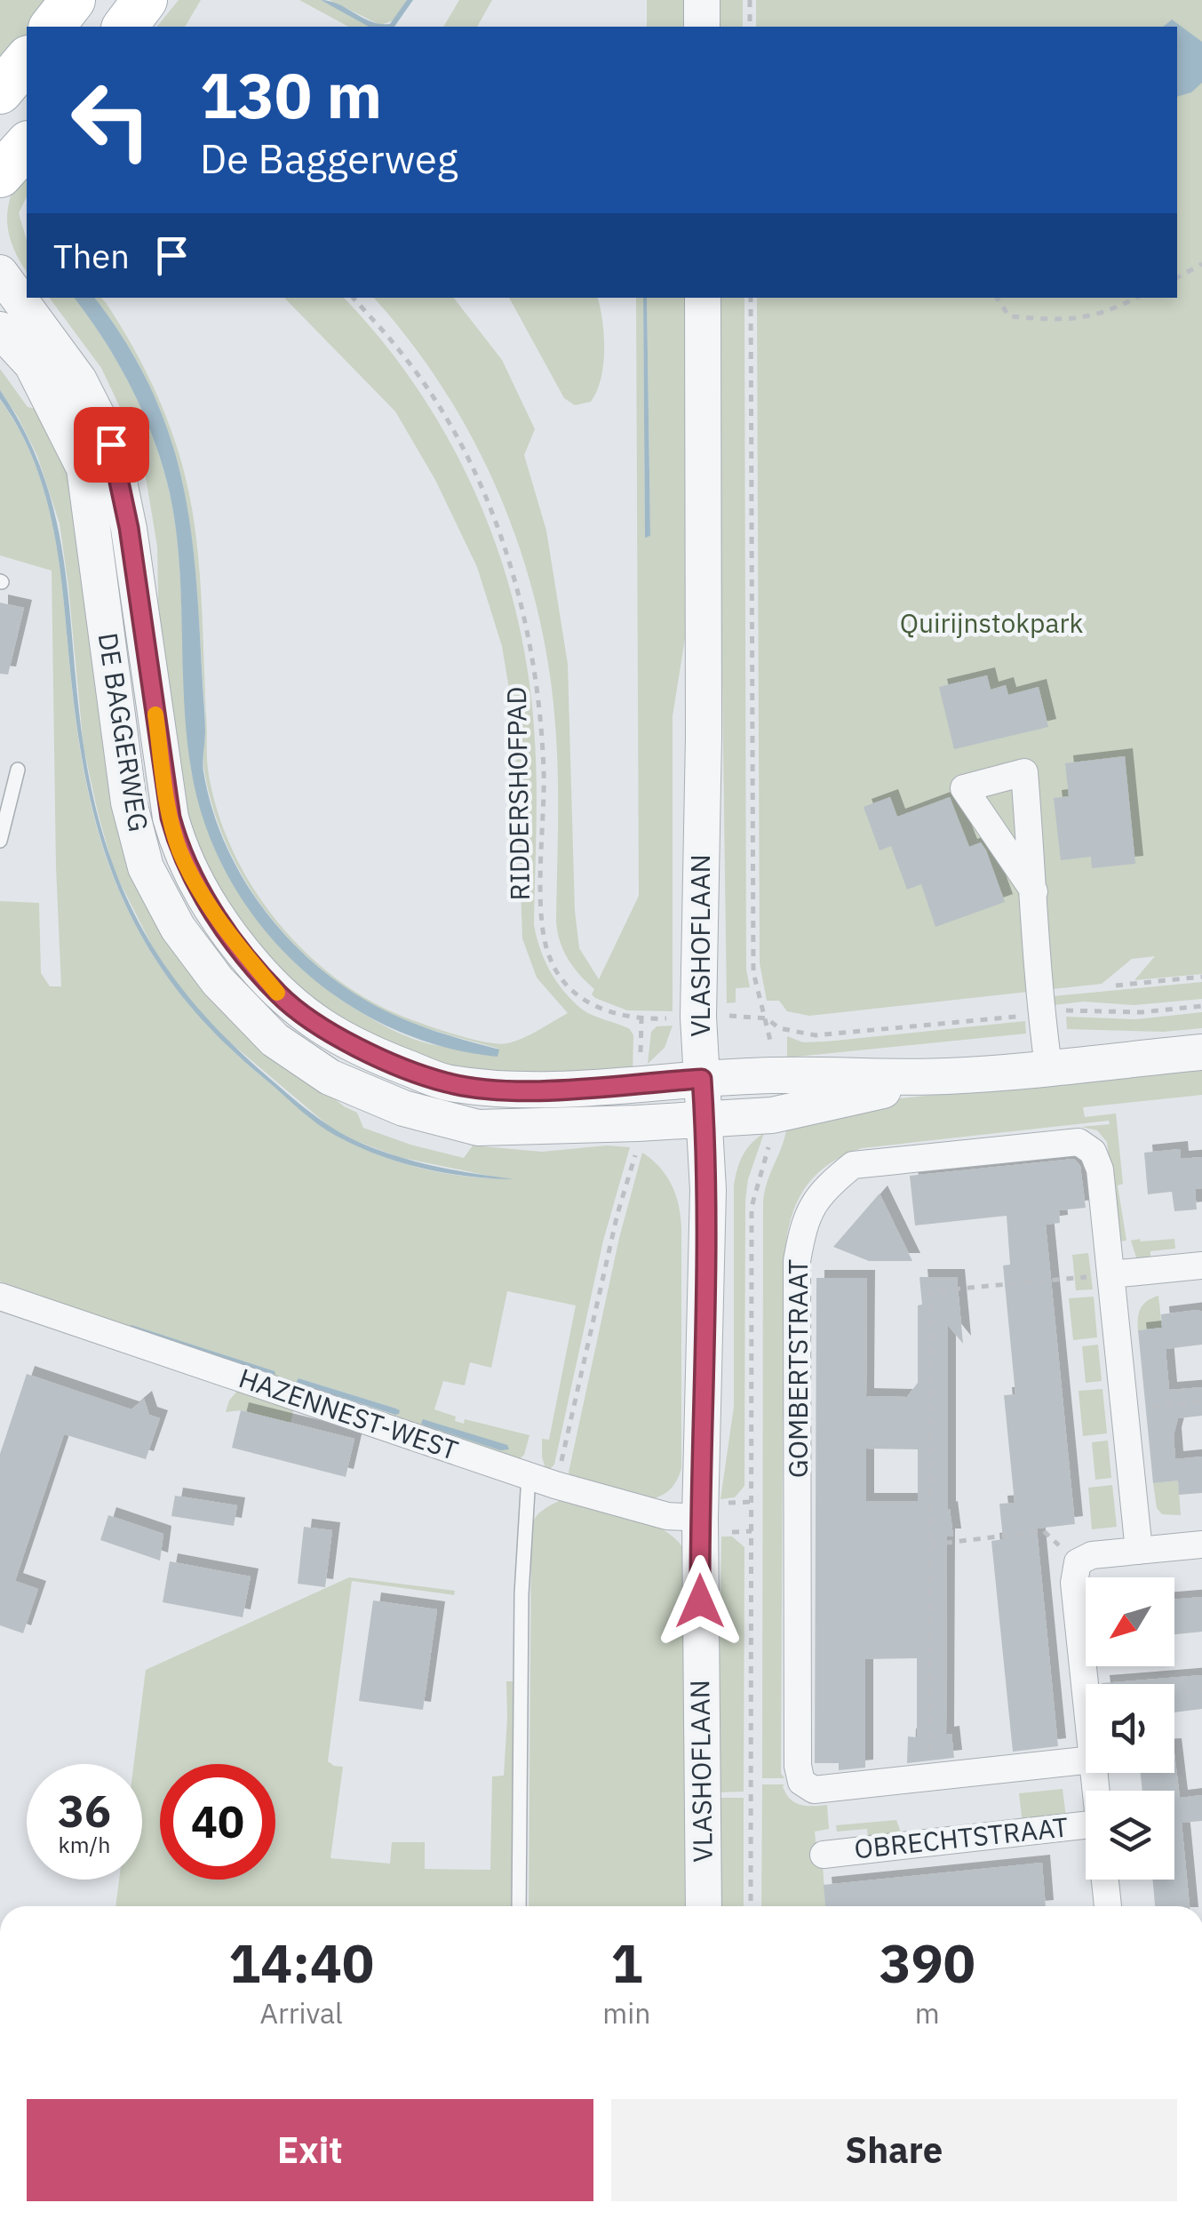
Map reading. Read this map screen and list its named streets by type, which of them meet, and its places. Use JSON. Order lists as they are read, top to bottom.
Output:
{
  "streets": {
    "street": [
      "DE BAGGERWEG",
      "VLASHOFLAAN",
      "GOMBERTSTRAAT",
      "HAZENNEST-WEST",
      "OBRECHTSTRAAT"
    ],
    "path": ["RIDDERSHOFPAD"]
  },
  "crossings": [
    ["DE BAGGERWEG", "RIDDERSHOFPAD"],
    ["DE BAGGERWEG", "VLASHOFLAAN"],
    ["VLASHOFLAAN", "HAZENNEST-WEST"]
  ],
  "parks": ["Quirijnstokpark"],
  "north": "bottom left",
  "page": {
    "turn": ["130 m", "De Baggerweg"],
    "then": "Then",
    "speed": "36 km/h",
    "limit": "40",
    "eta": [
      "14:40",
      "Arrival",
      "1",
      "min",
      "390",
      "m"
    ],
    "buttons": ["Exit", "Share"]
  }
}
